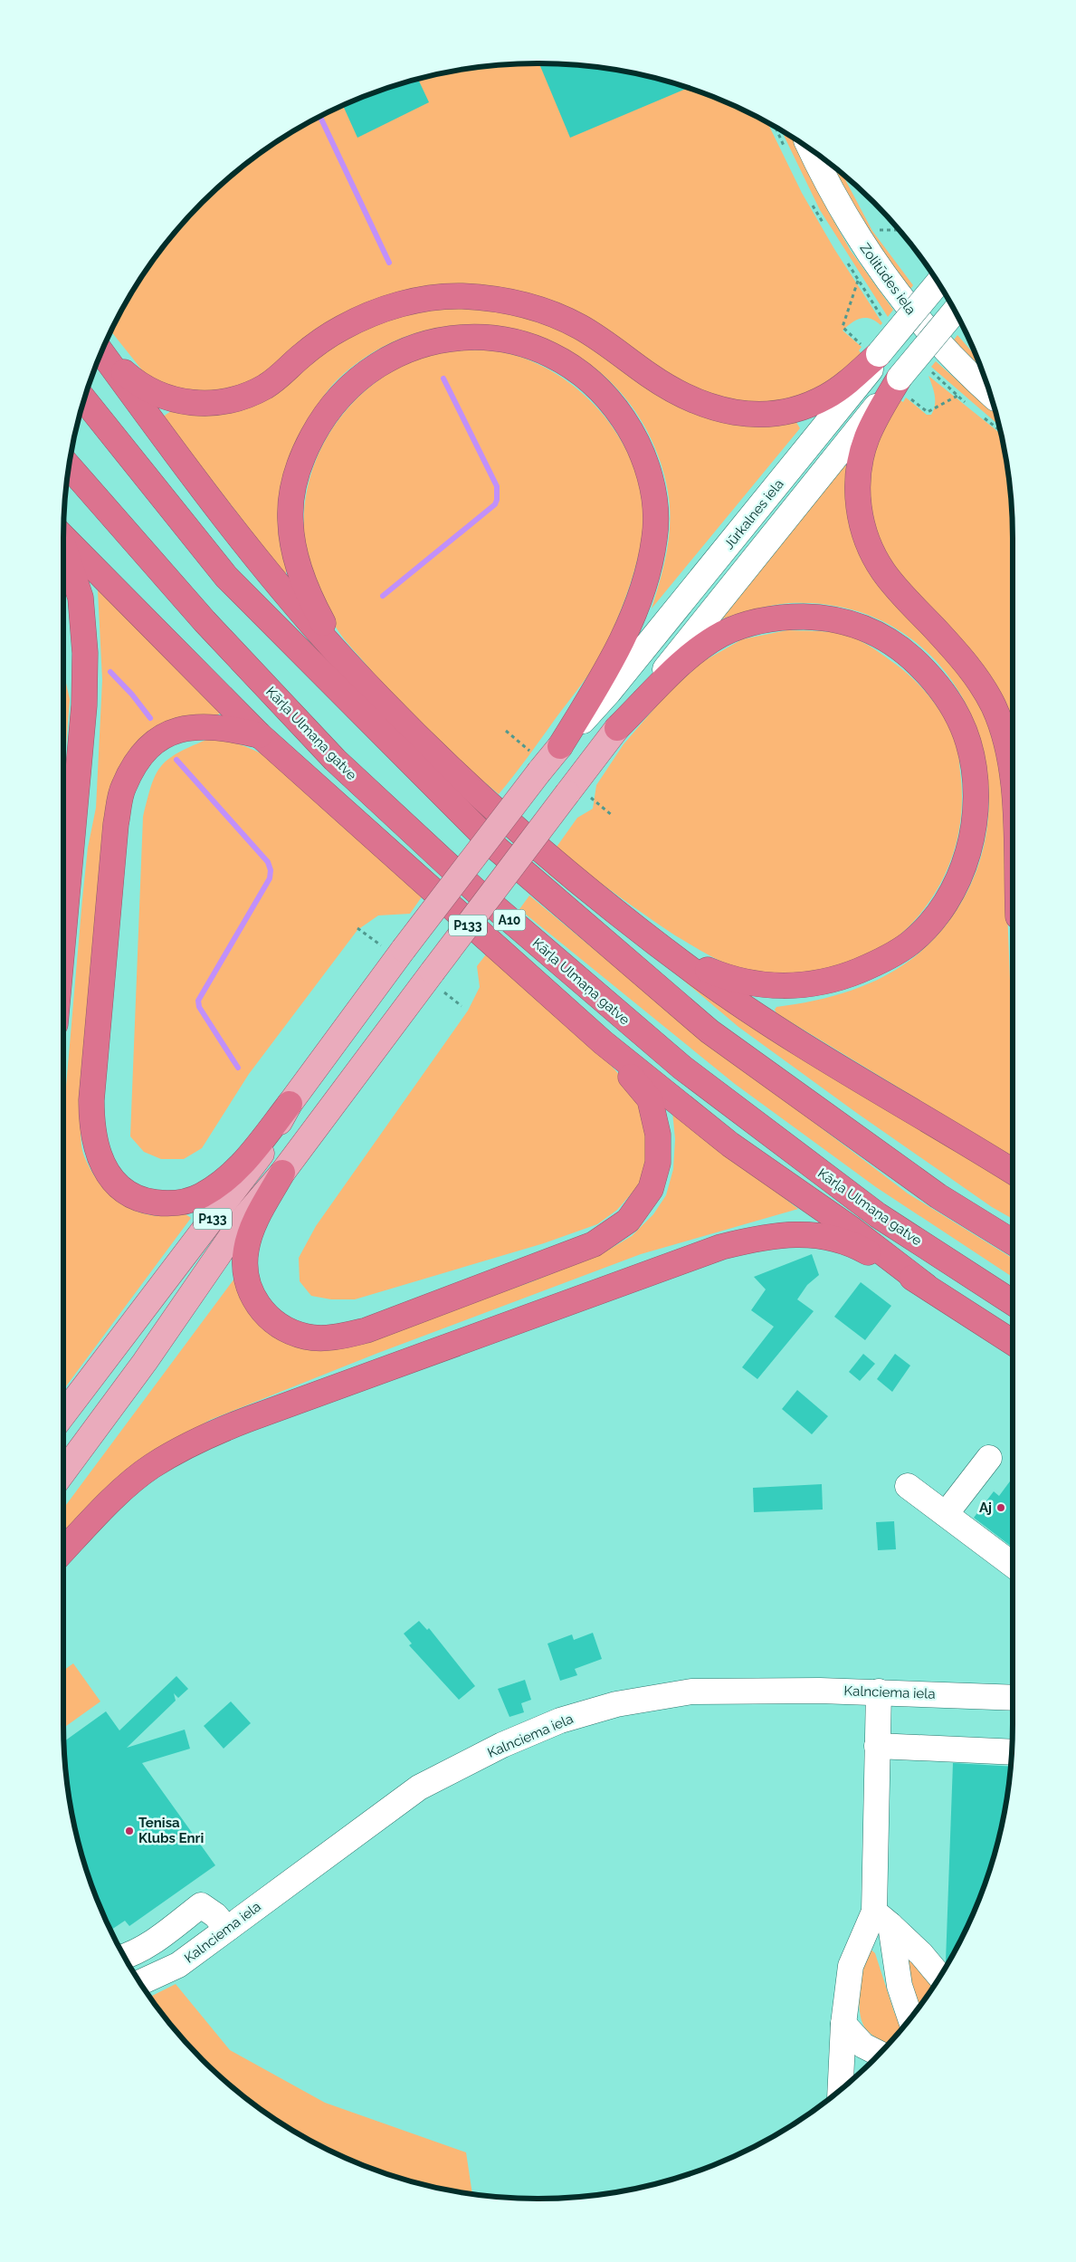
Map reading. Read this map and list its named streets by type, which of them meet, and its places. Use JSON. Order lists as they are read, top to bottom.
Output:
{
  "streets": {
    "highway": ["Kārļa Ulmaņa gatve", "A10"],
    "main road": ["P133"],
    "street": ["Zolitūdes iela", "Jūrkalnes iela", "Kalnciema iela"]
  },
  "crossings": [
    ["Jūrkalnes iela", "P133"]
  ],
  "places": ["Aj", "Tenisa Klubs Enri"]
}
